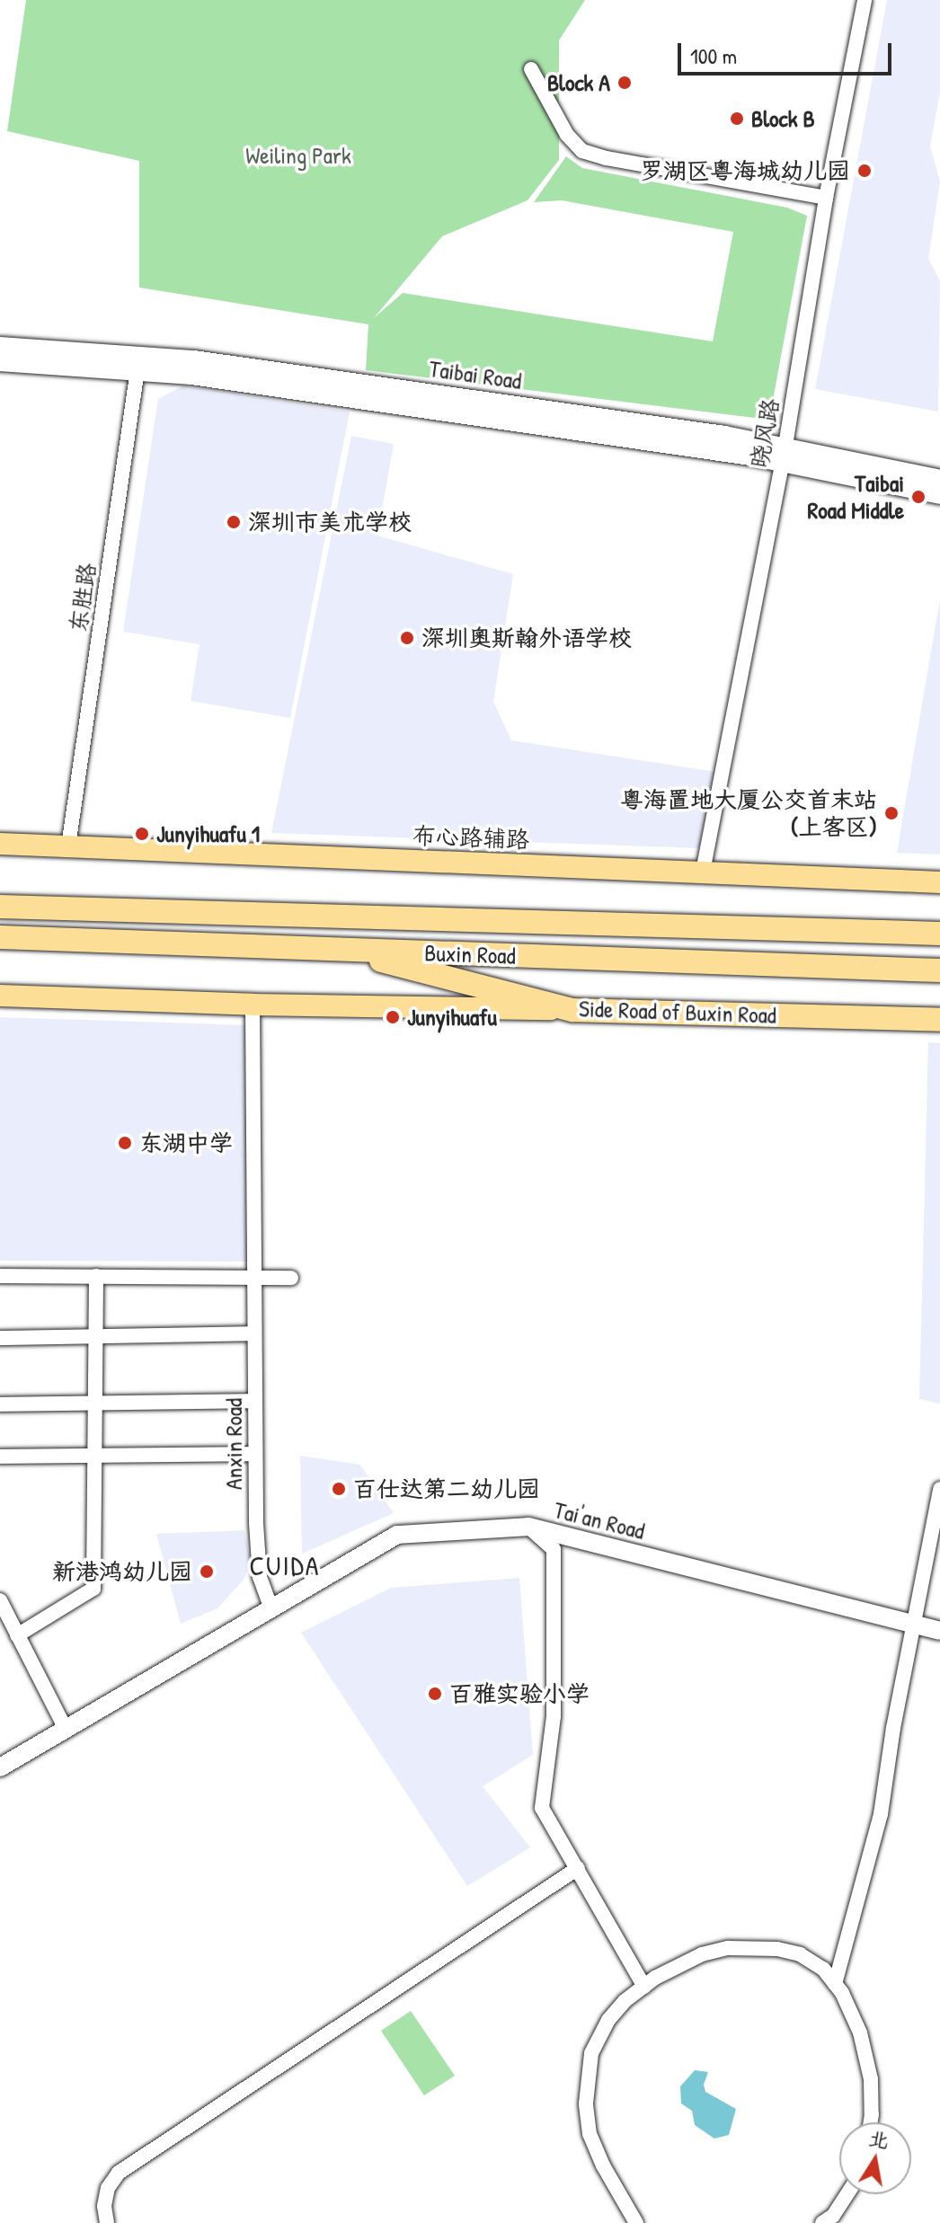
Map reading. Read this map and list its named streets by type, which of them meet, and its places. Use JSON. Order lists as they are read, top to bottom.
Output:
{
  "streets": {
    "highway": ["Buxin Road", "Side Road of Buxin Road"],
    "main road": ["Taibai Road", "布心路辅路"],
    "street": [
      "晓风路",
      "东胜路",
      "Anxin Road",
      "Tai'an Road"
    ]
  },
  "crossings": [
    ["Taibai Road", "晓风路"],
    ["Taibai Road", "东胜路"],
    ["晓风路", "布心路辅路"],
    ["东胜路", "布心路辅路"],
    ["Buxin Road", "Side Road of Buxin Road"],
    ["Anxin Road", "Tai'an Road"]
  ],
  "districts": ["CUIDA"],
  "parks": ["Weiling Park"],
  "places": [
    "Block A",
    "Block B",
    "罗湖区粤海城幼儿园",
    "Taibai Road Middle",
    "深圳市美术学校",
    "深圳奥斯翰外语学校",
    "粤海置地大厦公交首末站 (上客区)",
    "Junyihuafu 1",
    "Junyihuafu",
    "东湖中学",
    "百仕达第二幼儿园",
    "新港鸿幼儿园",
    "百雅实验小学"
  ],
  "scale_bar": "100 m",
  "north": "top"
}
